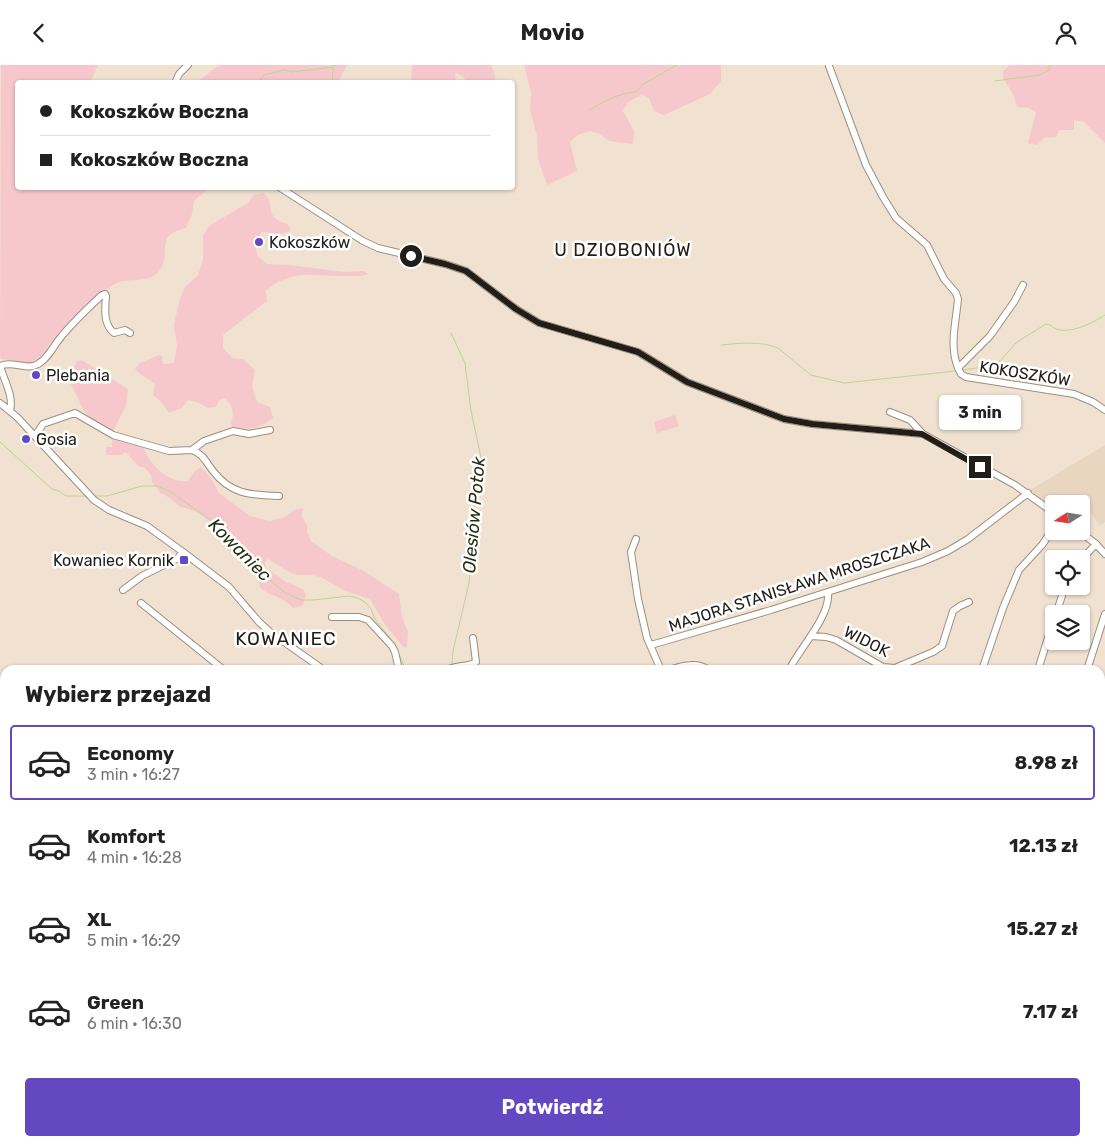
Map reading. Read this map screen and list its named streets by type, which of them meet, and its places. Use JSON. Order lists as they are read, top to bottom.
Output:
{
  "streets": {
    "street": ["KOKOSZKÓW", "MAJORA STANISŁAWA MROSZCZAKA", "WIDOK"]
  },
  "districts": ["U DZIOBONIÓW", "KOWANIEC"],
  "water": ["Olesiów Potok", "Kowaniec"],
  "places": {
    "other": ["Kokoszków", "Plebania", "Gosia"],
    "transit": ["Kowaniec Kornik"]
  },
  "north": "left",
  "page": {
    "header": "Movio",
    "banner": ["Kokoszków Boczna", "Kokoszków Boczna"],
    "bubble": "3 min",
    "heading": "Wybierz przejazd",
    "list": [
      {
        "name": "Economy",
        "note": "3 min · 16:27",
        "value": "8.98 zł"
      },
      {
        "name": "Komfort",
        "note": "4 min · 16:28",
        "value": "12.13 zł"
      },
      {
        "name": "XL",
        "note": "5 min · 16:29",
        "value": "15.27 zł"
      },
      {
        "name": "Green",
        "note": "6 min · 16:30",
        "value": "7.17 zł"
      }
    ],
    "buttons": "Potwierdź"
  }
}
